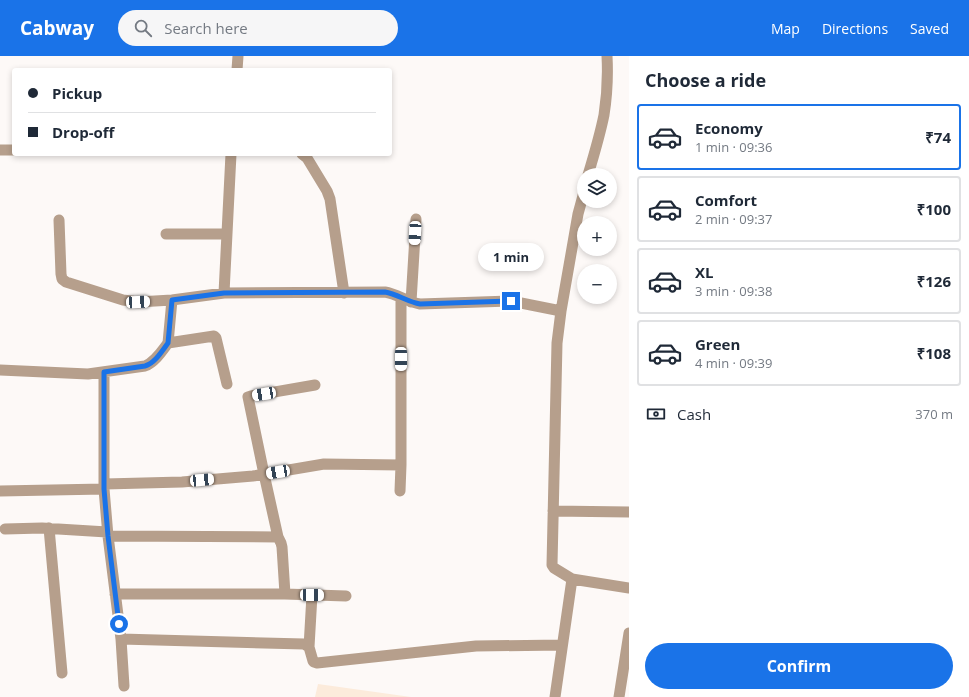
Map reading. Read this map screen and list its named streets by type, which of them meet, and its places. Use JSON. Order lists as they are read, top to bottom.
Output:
{
  "page": {
    "header": "Cabway",
    "search": "Search here",
    "nav": ["Map", "Directions", "Saved"],
    "heading": "Choose a ride",
    "banner": ["Pickup", "Drop-off"],
    "list": [
      {
        "name": "Economy",
        "note": "1 min · 09:36",
        "value": "₹74"
      },
      {
        "name": "Comfort",
        "note": "2 min · 09:37",
        "value": "₹100"
      },
      {
        "name": "XL",
        "note": "3 min · 09:38",
        "value": "₹126"
      },
      {
        "name": "Green",
        "note": "4 min · 09:39",
        "value": "₹108"
      }
    ],
    "map_buttons": ["+", "−"],
    "bubble": "1 min",
    "pay": ["Cash", "370 m"],
    "buttons": "Confirm"
  }
}
